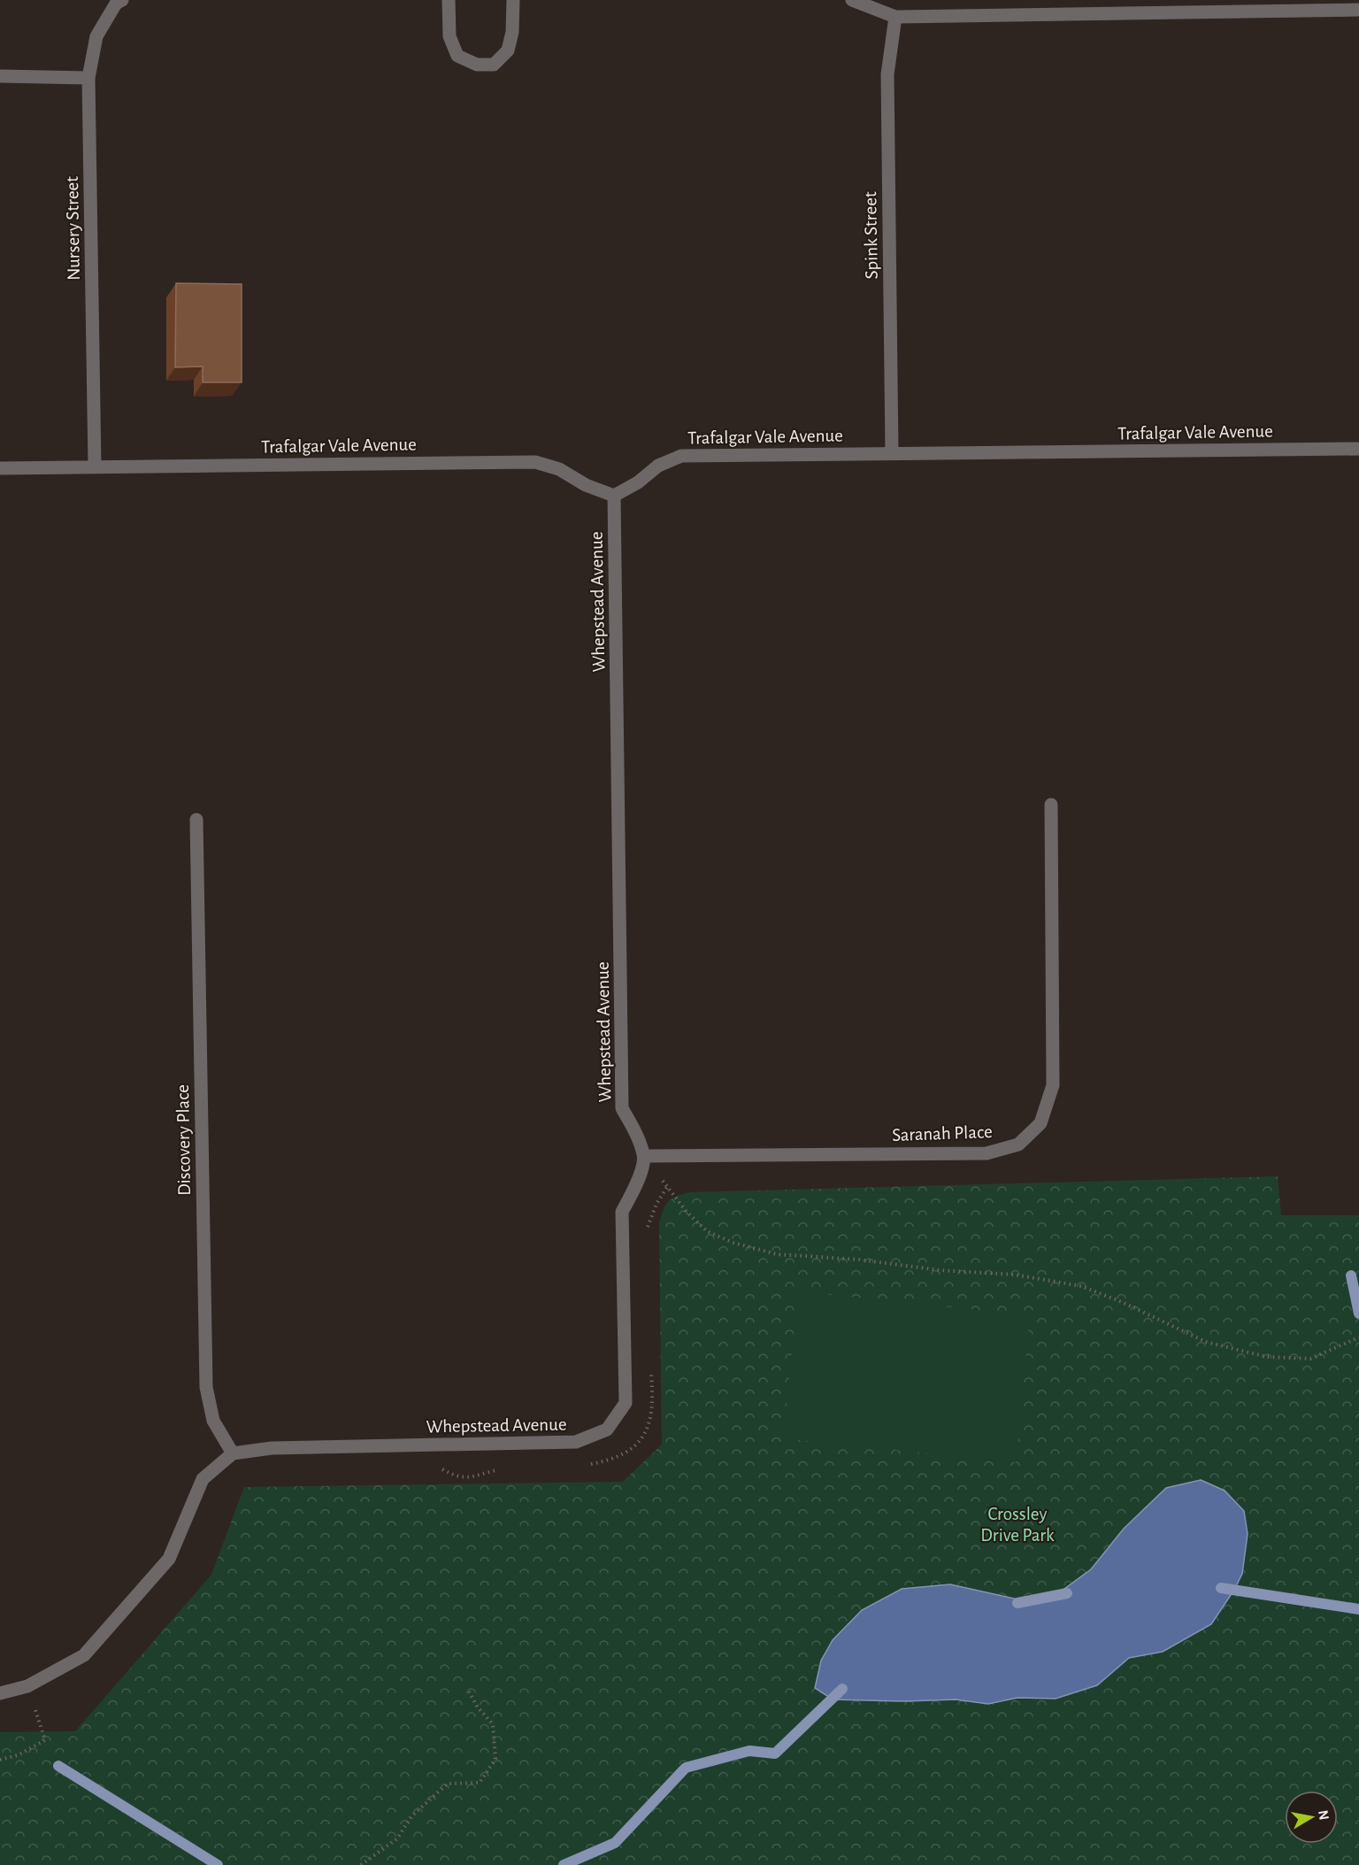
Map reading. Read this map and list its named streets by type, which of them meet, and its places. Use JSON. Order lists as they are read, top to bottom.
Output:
{
  "streets": {
    "street": [
      "Nursery Street",
      "Spink Street",
      "Trafalgar Vale Avenue",
      "Whepstead Avenue",
      "Saranah Place",
      "Discovery Place"
    ]
  },
  "crossings": [
    ["Nursery Street", "Trafalgar Vale Avenue"],
    ["Spink Street", "Trafalgar Vale Avenue"],
    ["Trafalgar Vale Avenue", "Whepstead Avenue"],
    ["Whepstead Avenue", "Saranah Place"],
    ["Whepstead Avenue", "Discovery Place"]
  ],
  "parks": ["Crossley Drive Park"],
  "north": "right"
}
